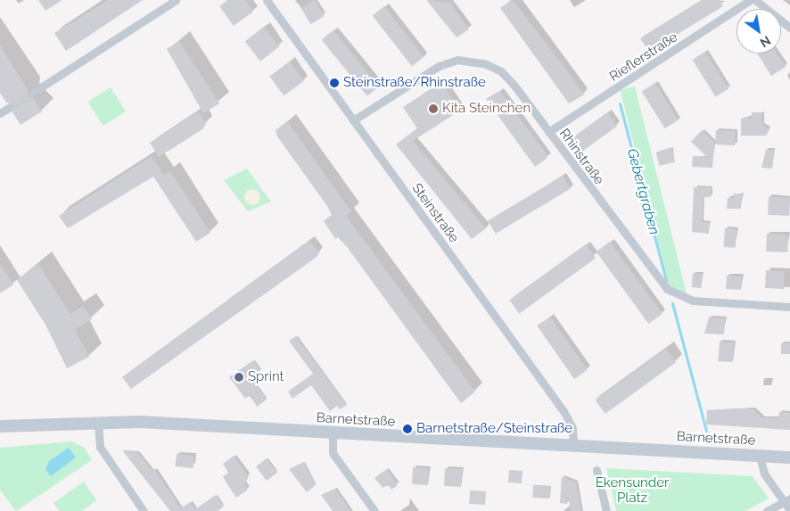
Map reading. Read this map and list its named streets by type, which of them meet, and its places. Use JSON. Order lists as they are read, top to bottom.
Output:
{
  "streets": {
    "street": [
      "Rieflerstraße",
      "Rhinstraße",
      "Steinstraße",
      "Barnetstraße"
    ]
  },
  "crossings": [
    ["Rieflerstraße", "Rhinstraße"],
    ["Rhinstraße", "Steinstraße"],
    ["Steinstraße", "Barnetstraße"]
  ],
  "water": ["Gebertgraben"],
  "parks": ["Ekensunder Platz"],
  "places": [
    "Steinstraße/Rhinstraße",
    "Kita Steinchen",
    "Sprint",
    "Barnetstraße/Steinstraße"
  ],
  "north": "bottom right"
}
